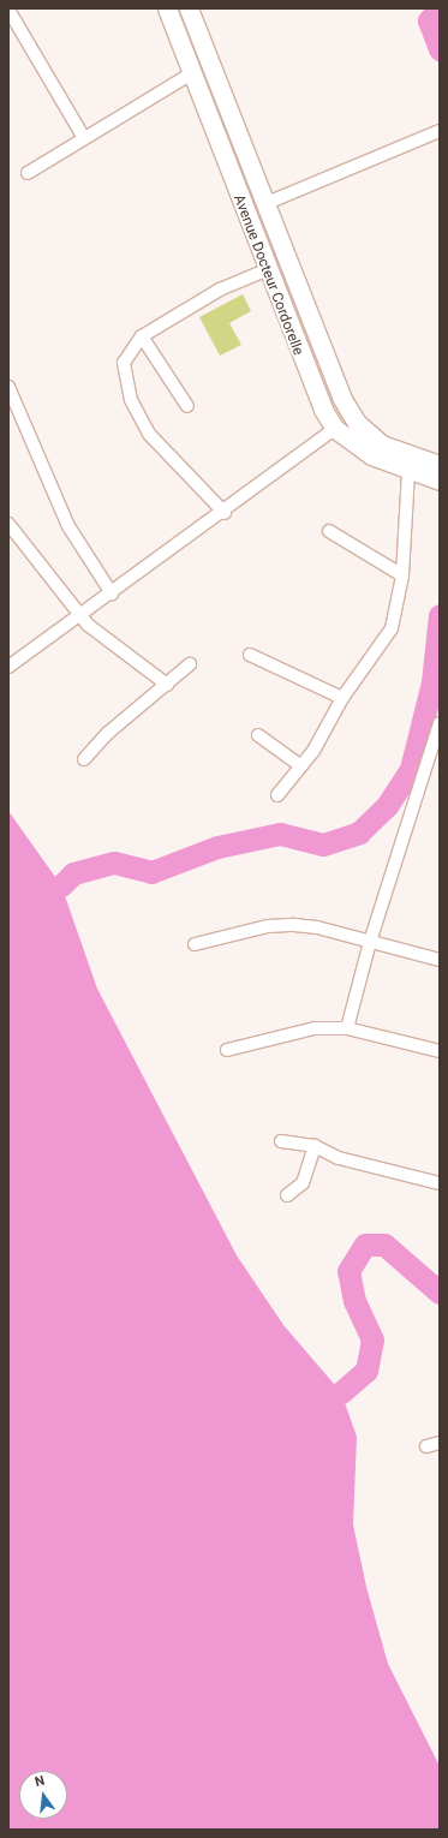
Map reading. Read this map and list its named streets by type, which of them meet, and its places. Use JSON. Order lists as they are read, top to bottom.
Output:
{
  "streets": {
    "street": ["Avenue Docteur Cordorelle"]
  },
  "north": "top"
}
